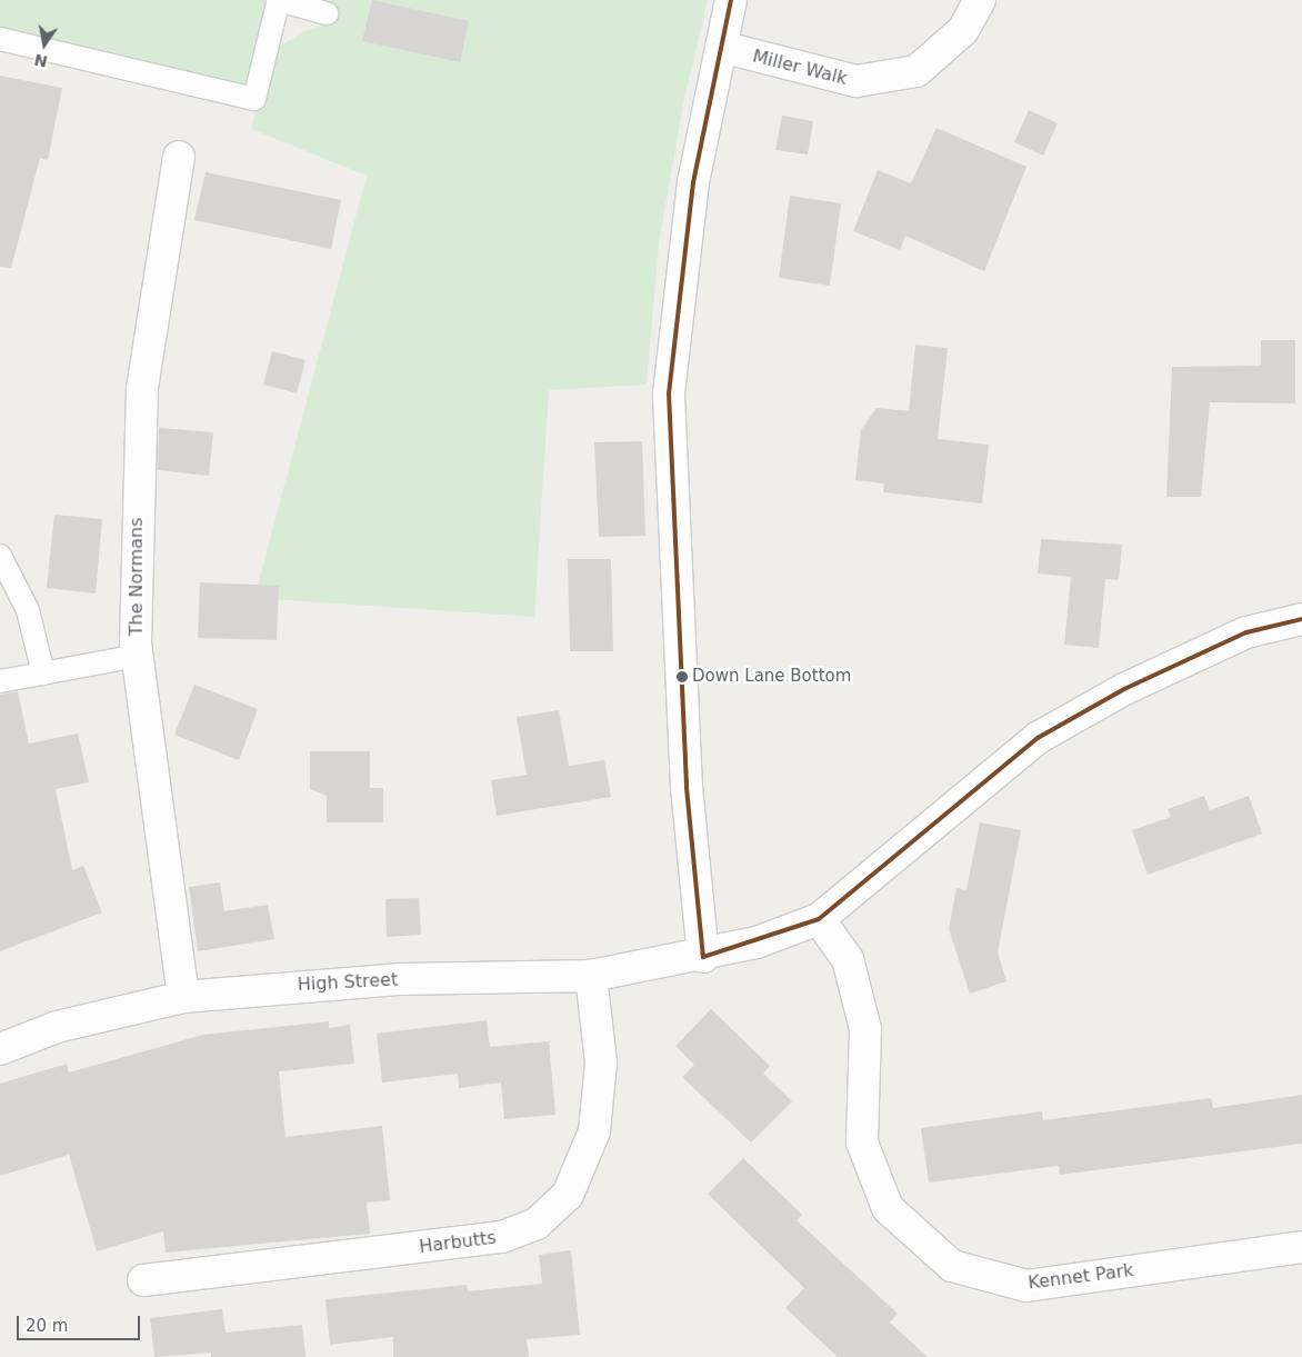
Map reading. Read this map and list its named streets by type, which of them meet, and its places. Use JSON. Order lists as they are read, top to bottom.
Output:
{
  "streets": {
    "street": [
      "Miller Walk",
      "The Normans",
      "High Street",
      "Harbutts",
      "Kennet Park"
    ]
  },
  "crossings": [
    ["The Normans", "High Street"],
    ["High Street", "Harbutts"],
    ["High Street", "Kennet Park"]
  ],
  "places": ["Down Lane Bottom"],
  "scale_bar": "20 m",
  "north": "bottom"
}
